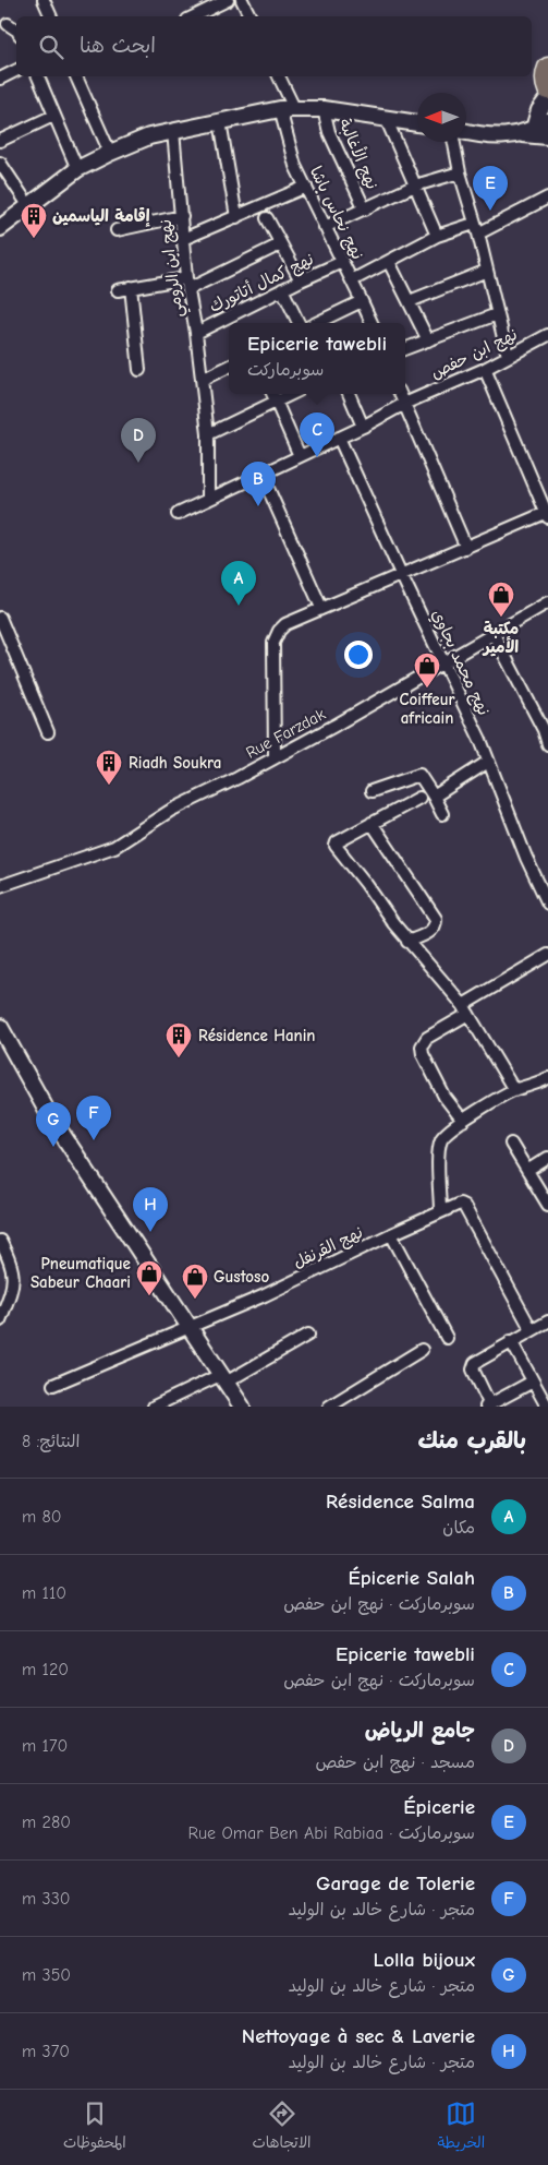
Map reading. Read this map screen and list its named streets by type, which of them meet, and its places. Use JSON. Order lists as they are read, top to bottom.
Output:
{
  "streets": {
    "street": [
      "نهج الأغالبة",
      "نهج نحاس باشا",
      "نهج ابن الرومي",
      "نهج كمال أتاتورك",
      "نهج ابن حفص",
      "نهج محمد بجاوي",
      "Rue Farzdak",
      "نهج القرنفل"
    ]
  },
  "crossings": [
    ["نهج نحاس باشا", "نهج كمال أتاتورك"],
    ["نهج ابن الرومي", "نهج كمال أتاتورك"],
    ["نهج ابن الرومي", "نهج ابن حفص"],
    ["نهج ابن حفص", "نهج محمد بجاوي"],
    ["نهج محمد بجاوي", "Rue Farzdak"]
  ],
  "places": {
    "building": ["إقامة الياسمين", "Riadh Soukra", "Résidence Hanin"],
    "shop": [
      "مكتبة الأمير",
      "Coiffeur africain",
      "Pneumatique Sabeur Chaari",
      "Gustoso"
    ]
  },
  "north": "left",
  "page": {
    "search": "ابحث هنا",
    "pins": [
      "E",
      "C",
      "D",
      "B",
      "A",
      "F",
      "G",
      "H"
    ],
    "popup": ["Epicerie tawebli", "سوبرماركت"],
    "heading": ["بالقرب منك", "النتائج: 8"],
    "list": [
      {
        "mark": "A",
        "name": "Résidence Salma",
        "note": "مكان",
        "value": "80 m"
      },
      {
        "mark": "B",
        "name": "Épicerie Salah",
        "note": "سوبرماركت · نهج ابن حفص",
        "value": "110 m"
      },
      {
        "mark": "C",
        "name": "Epicerie tawebli",
        "note": "سوبرماركت · نهج ابن حفص",
        "value": "120 m"
      },
      {
        "mark": "D",
        "name": "جامع الرياض",
        "note": "مسجد · نهج ابن حفص",
        "value": "170 m"
      },
      {
        "mark": "E",
        "name": "Épicerie",
        "note": "سوبرماركت · Rue Omar Ben Abi Rabiaa",
        "value": "280 m"
      },
      {
        "mark": "F",
        "name": "Garage de Tolerie",
        "note": "متجر · شارع خالد بن الوليد",
        "value": "330 m"
      },
      {
        "mark": "G",
        "name": "Lolla bijoux",
        "note": "متجر · شارع خالد بن الوليد",
        "value": "350 m"
      },
      {
        "mark": "H",
        "name": "Nettoyage à sec & Laverie",
        "note": "متجر · شارع خالد بن الوليد",
        "value": "370 m"
      }
    ],
    "nav": ["الخريطة", "الاتجاهات", "المحفوظات"]
  }
}
